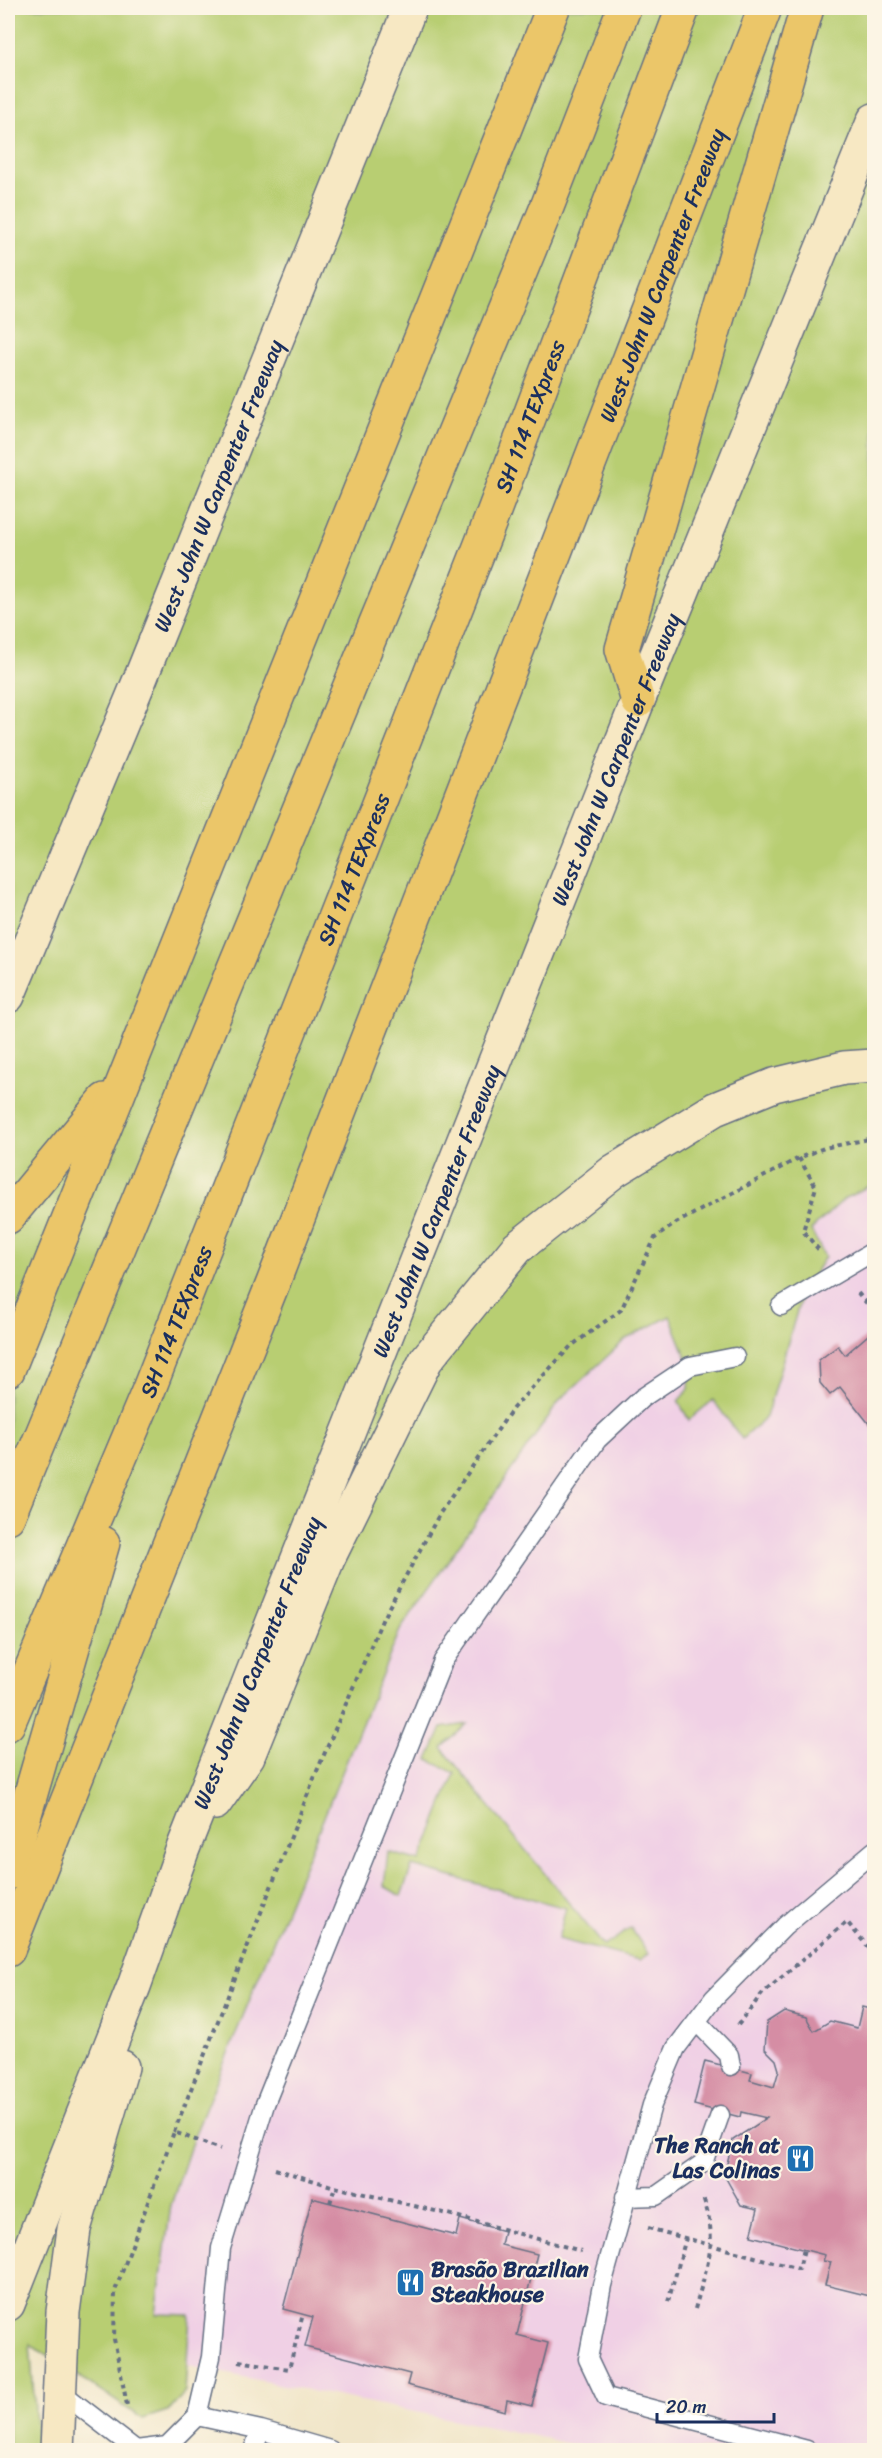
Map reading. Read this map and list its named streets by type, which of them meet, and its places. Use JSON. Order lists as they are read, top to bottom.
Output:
{
  "streets": {
    "highway": ["West John W Carpenter Freeway", "SH 114 TEXpress"]
  },
  "places": {
    "restaurant": ["The Ranch at Las Colinas", "Brasão Brazilian Steakhouse"]
  },
  "scale_bar": "20 m"
}
